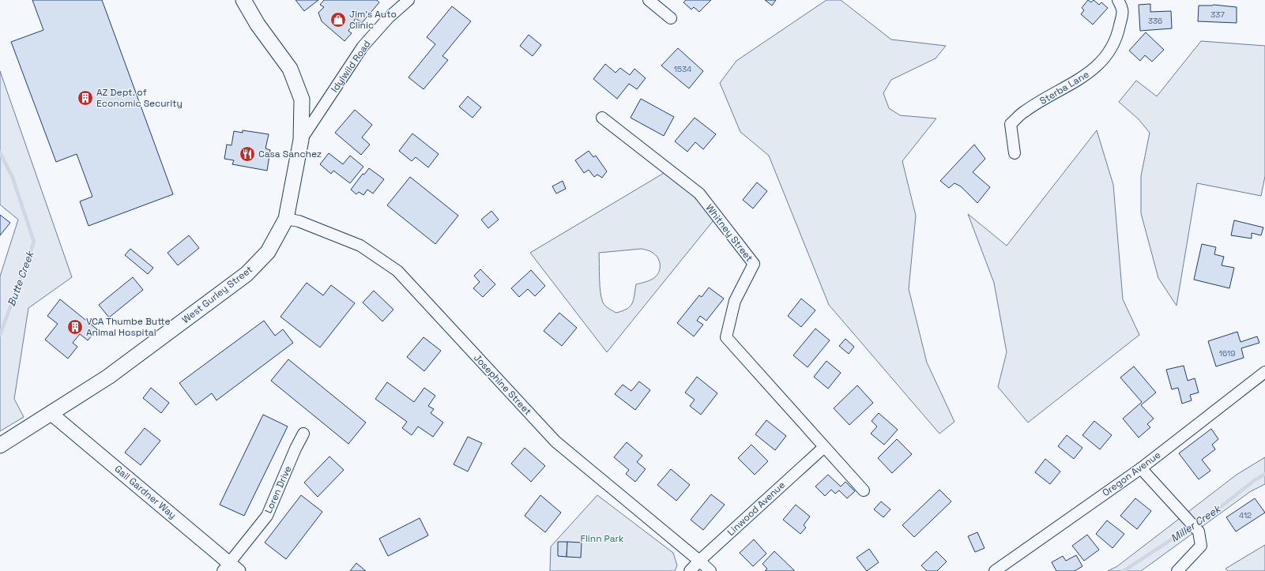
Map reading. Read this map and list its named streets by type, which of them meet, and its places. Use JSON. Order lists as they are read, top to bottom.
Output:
{
  "streets": {
    "main road": ["West Gurley Street"],
    "street": [
      "Idylwild Road",
      "Sterba Lane",
      "Whitney Street",
      "Josephine Street",
      "Oregon Avenue",
      "Loren Drive",
      "Gail Gardner Way",
      "Linwood Avenue"
    ]
  },
  "crossings": [
    ["Idylwild Road", "West Gurley Street"],
    ["Whitney Street", "Linwood Avenue"],
    ["West Gurley Street", "Josephine Street"],
    ["West Gurley Street", "Gail Gardner Way"],
    ["Josephine Street", "Linwood Avenue"],
    ["Loren Drive", "Gail Gardner Way"]
  ],
  "water": ["Butte Creek", "Miller Creek"],
  "parks": ["Flinn Park"],
  "places": {
    "shop": ["Jim's Auto Clinic"],
    "building": ["AZ Dept. of Economic Security", "VCA Thumbe Butte Animal Hospital"],
    "restaurant": ["Casa Sanchez"]
  },
  "house_numbers": [
    "337",
    "336",
    "1534",
    "1619",
    "412"
  ]
}
